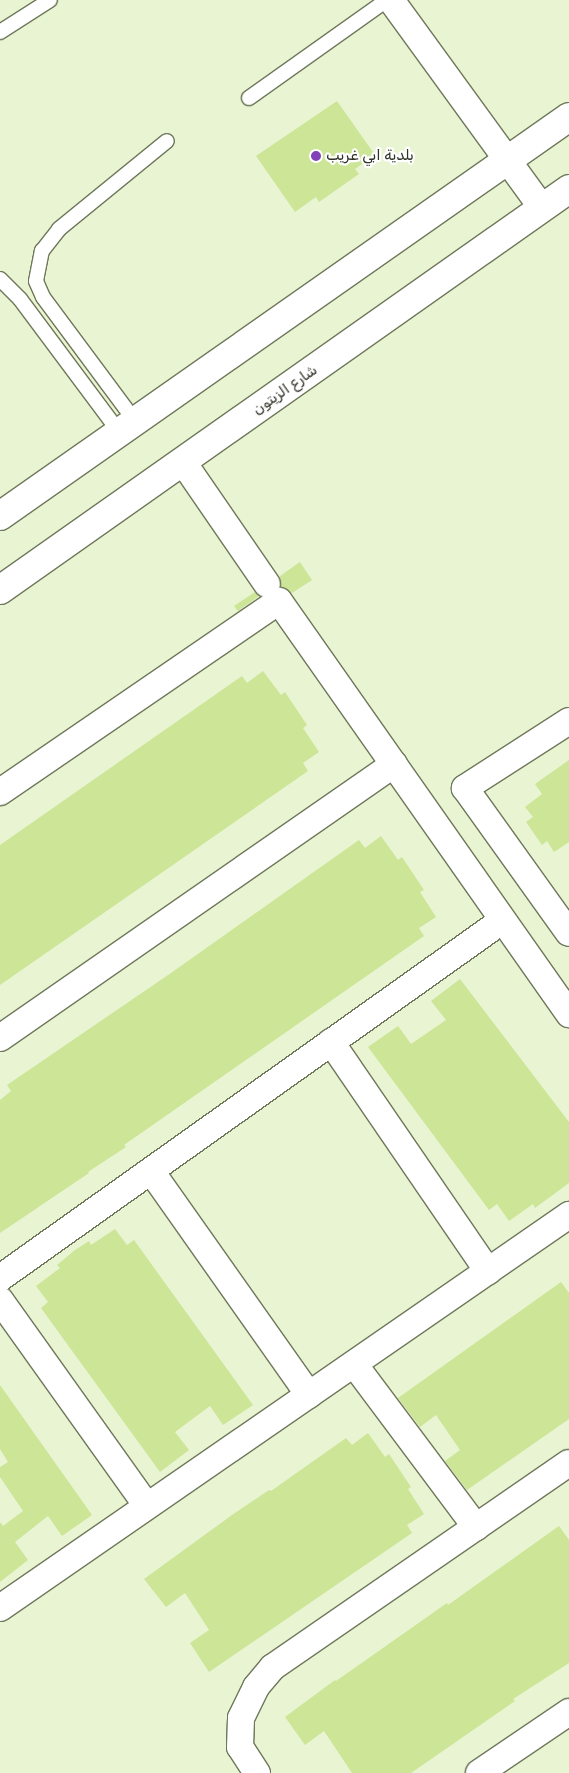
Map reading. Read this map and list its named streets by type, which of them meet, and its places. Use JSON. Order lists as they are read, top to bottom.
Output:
{
  "streets": {
    "main road": ["شارع الزيتون"]
  },
  "places": ["بلدية ابي غريب"]
}
